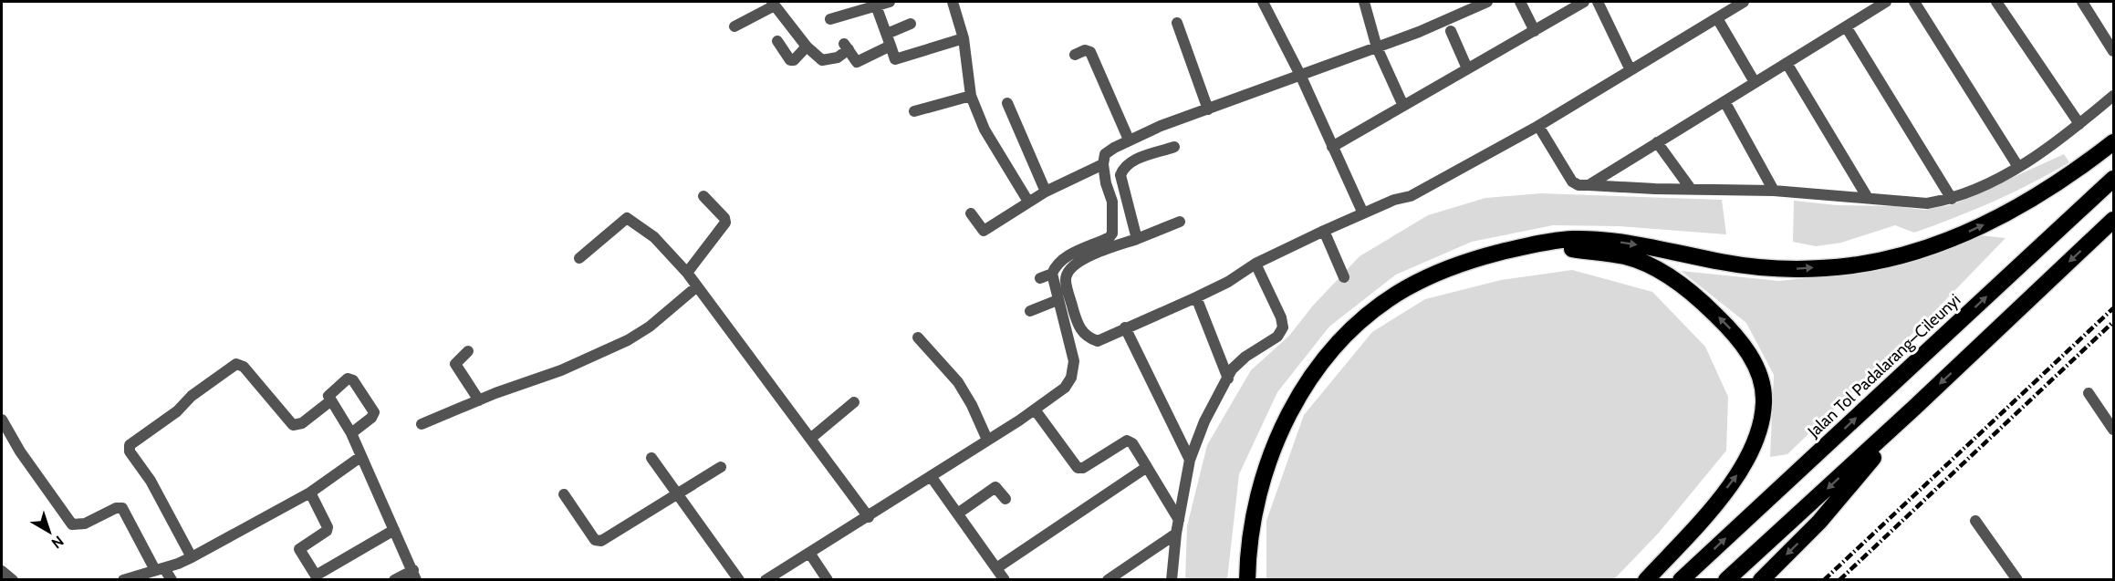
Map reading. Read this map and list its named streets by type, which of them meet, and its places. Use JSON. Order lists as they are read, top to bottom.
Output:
{
  "streets": {
    "highway": ["Jalan Tol Padalarang–Cileunyi"]
  },
  "north": "bottom right"
}
